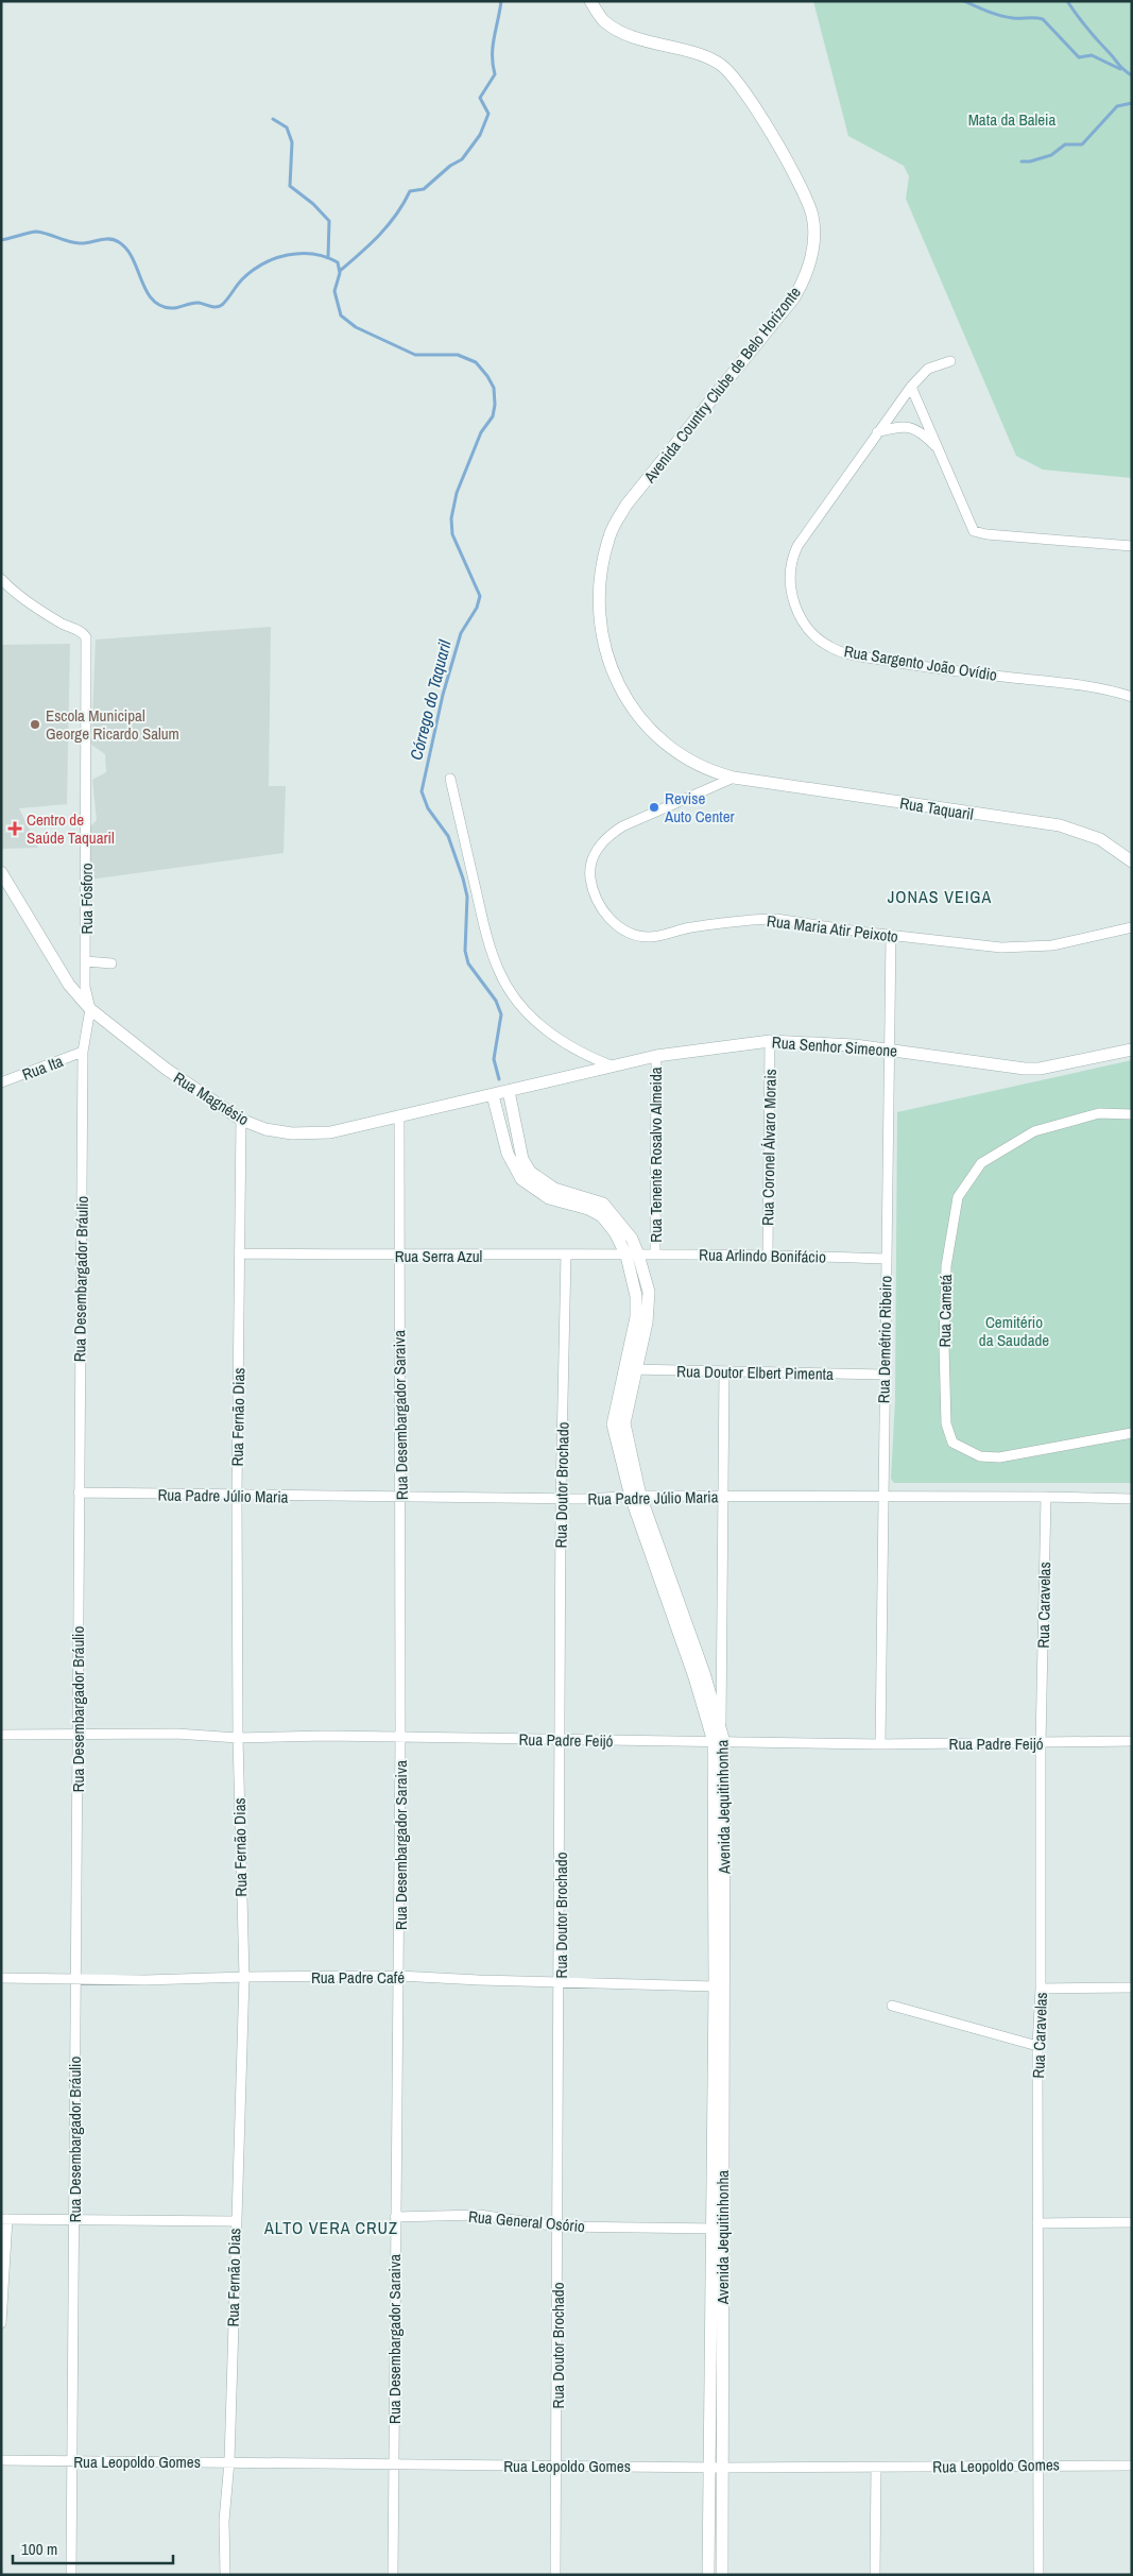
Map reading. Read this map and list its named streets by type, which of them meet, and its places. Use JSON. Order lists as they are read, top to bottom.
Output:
{
  "streets": {
    "street": [
      "Avenida Country Clube de Belo Horizonte",
      "Rua Sargento João Ovídio",
      "Rua Taquaril",
      "Rua Fósforo",
      "Rua Maria Atir Peixoto",
      "Rua Senhor Simeone",
      "Rua Ita",
      "Rua Magnésio",
      "Rua Coronel Álvaro Morais",
      "Rua Tenente Rosalvo Almeida",
      "Rua Serra Azul",
      "Rua Arlindo Bonifácio",
      "Rua Desembargador Bráulio",
      "Rua Cametá",
      "Rua Demétrio Ribeiro",
      "Rua Doutor Elbert Pimenta",
      "Rua Desembargador Saraiva",
      "Rua Fernão Dias",
      "Rua Doutor Brochado",
      "Rua Padre Júlio Maria",
      "Rua Caravelas",
      "Rua Padre Feijó",
      "Avenida Jequitinhonha",
      "Rua Padre Café",
      "Rua General Osório",
      "Rua Leopoldo Gomes"
    ]
  },
  "crossings": [
    ["Avenida Country Clube de Belo Horizonte", "Rua Taquaril"],
    ["Avenida Country Clube de Belo Horizonte", "Rua Maria Atir Peixoto"],
    ["Rua Taquaril", "Rua Maria Atir Peixoto"],
    ["Rua Fósforo", "Rua Magnésio"],
    ["Rua Fósforo", "Rua Desembargador Bráulio"],
    ["Rua Maria Atir Peixoto", "Rua Demétrio Ribeiro"],
    ["Rua Senhor Simeone", "Rua Magnésio"],
    ["Rua Senhor Simeone", "Rua Coronel Álvaro Morais"],
    ["Rua Senhor Simeone", "Rua Tenente Rosalvo Almeida"],
    ["Rua Senhor Simeone", "Rua Demétrio Ribeiro"],
    ["Rua Senhor Simeone", "Avenida Jequitinhonha"],
    ["Rua Ita", "Rua Desembargador Bráulio"],
    ["Rua Magnésio", "Rua Desembargador Bráulio"],
    ["Rua Magnésio", "Rua Desembargador Saraiva"],
    ["Rua Magnésio", "Rua Fernão Dias"],
    ["Rua Magnésio", "Avenida Jequitinhonha"],
    ["Rua Coronel Álvaro Morais", "Rua Arlindo Bonifácio"],
    ["Rua Tenente Rosalvo Almeida", "Rua Arlindo Bonifácio"],
    ["Rua Serra Azul", "Rua Arlindo Bonifácio"],
    ["Rua Serra Azul", "Rua Desembargador Saraiva"],
    ["Rua Serra Azul", "Rua Fernão Dias"],
    ["Rua Serra Azul", "Rua Doutor Brochado"],
    ["Rua Serra Azul", "Avenida Jequitinhonha"],
    ["Rua Arlindo Bonifácio", "Rua Demétrio Ribeiro"],
    ["Rua Arlindo Bonifácio", "Avenida Jequitinhonha"],
    ["Rua Desembargador Bráulio", "Rua Padre Júlio Maria"],
    ["Rua Desembargador Bráulio", "Rua Padre Feijó"],
    ["Rua Desembargador Bráulio", "Rua Padre Café"],
    ["Rua Desembargador Bráulio", "Rua Leopoldo Gomes"],
    ["Rua Demétrio Ribeiro", "Rua Doutor Elbert Pimenta"],
    ["Rua Demétrio Ribeiro", "Rua Padre Júlio Maria"],
    ["Rua Demétrio Ribeiro", "Rua Padre Feijó"],
    ["Rua Doutor Elbert Pimenta", "Avenida Jequitinhonha"],
    ["Rua Desembargador Saraiva", "Rua Padre Júlio Maria"],
    ["Rua Desembargador Saraiva", "Rua Padre Feijó"],
    ["Rua Desembargador Saraiva", "Rua Padre Café"],
    ["Rua Desembargador Saraiva", "Rua General Osório"],
    ["Rua Desembargador Saraiva", "Rua Leopoldo Gomes"],
    ["Rua Fernão Dias", "Rua Padre Júlio Maria"],
    ["Rua Fernão Dias", "Rua Padre Feijó"],
    ["Rua Fernão Dias", "Rua Padre Café"],
    ["Rua Fernão Dias", "Rua Leopoldo Gomes"],
    ["Rua Doutor Brochado", "Rua Padre Júlio Maria"],
    ["Rua Doutor Brochado", "Rua Padre Feijó"],
    ["Rua Doutor Brochado", "Rua Padre Café"],
    ["Rua Doutor Brochado", "Rua General Osório"],
    ["Rua Doutor Brochado", "Rua Leopoldo Gomes"],
    ["Rua Padre Júlio Maria", "Rua Caravelas"],
    ["Rua Padre Júlio Maria", "Avenida Jequitinhonha"],
    ["Rua Caravelas", "Rua Padre Feijó"],
    ["Rua Caravelas", "Rua Leopoldo Gomes"],
    ["Rua Padre Feijó", "Avenida Jequitinhonha"],
    ["Avenida Jequitinhonha", "Rua Padre Café"],
    ["Avenida Jequitinhonha", "Rua General Osório"],
    ["Avenida Jequitinhonha", "Rua Leopoldo Gomes"]
  ],
  "districts": ["JONAS VEIGA", "ALTO VERA CRUZ"],
  "water": ["Córrego do Taquaril"],
  "parks": ["Mata da Baleia", "Cemitério da Saudade"],
  "places": {
    "other": ["Escola Municipal George Ricardo Salum", "Revise Auto Center"],
    "health": ["Centro de Saúde Taquaril"]
  },
  "scale_bar": "100 m"
}
